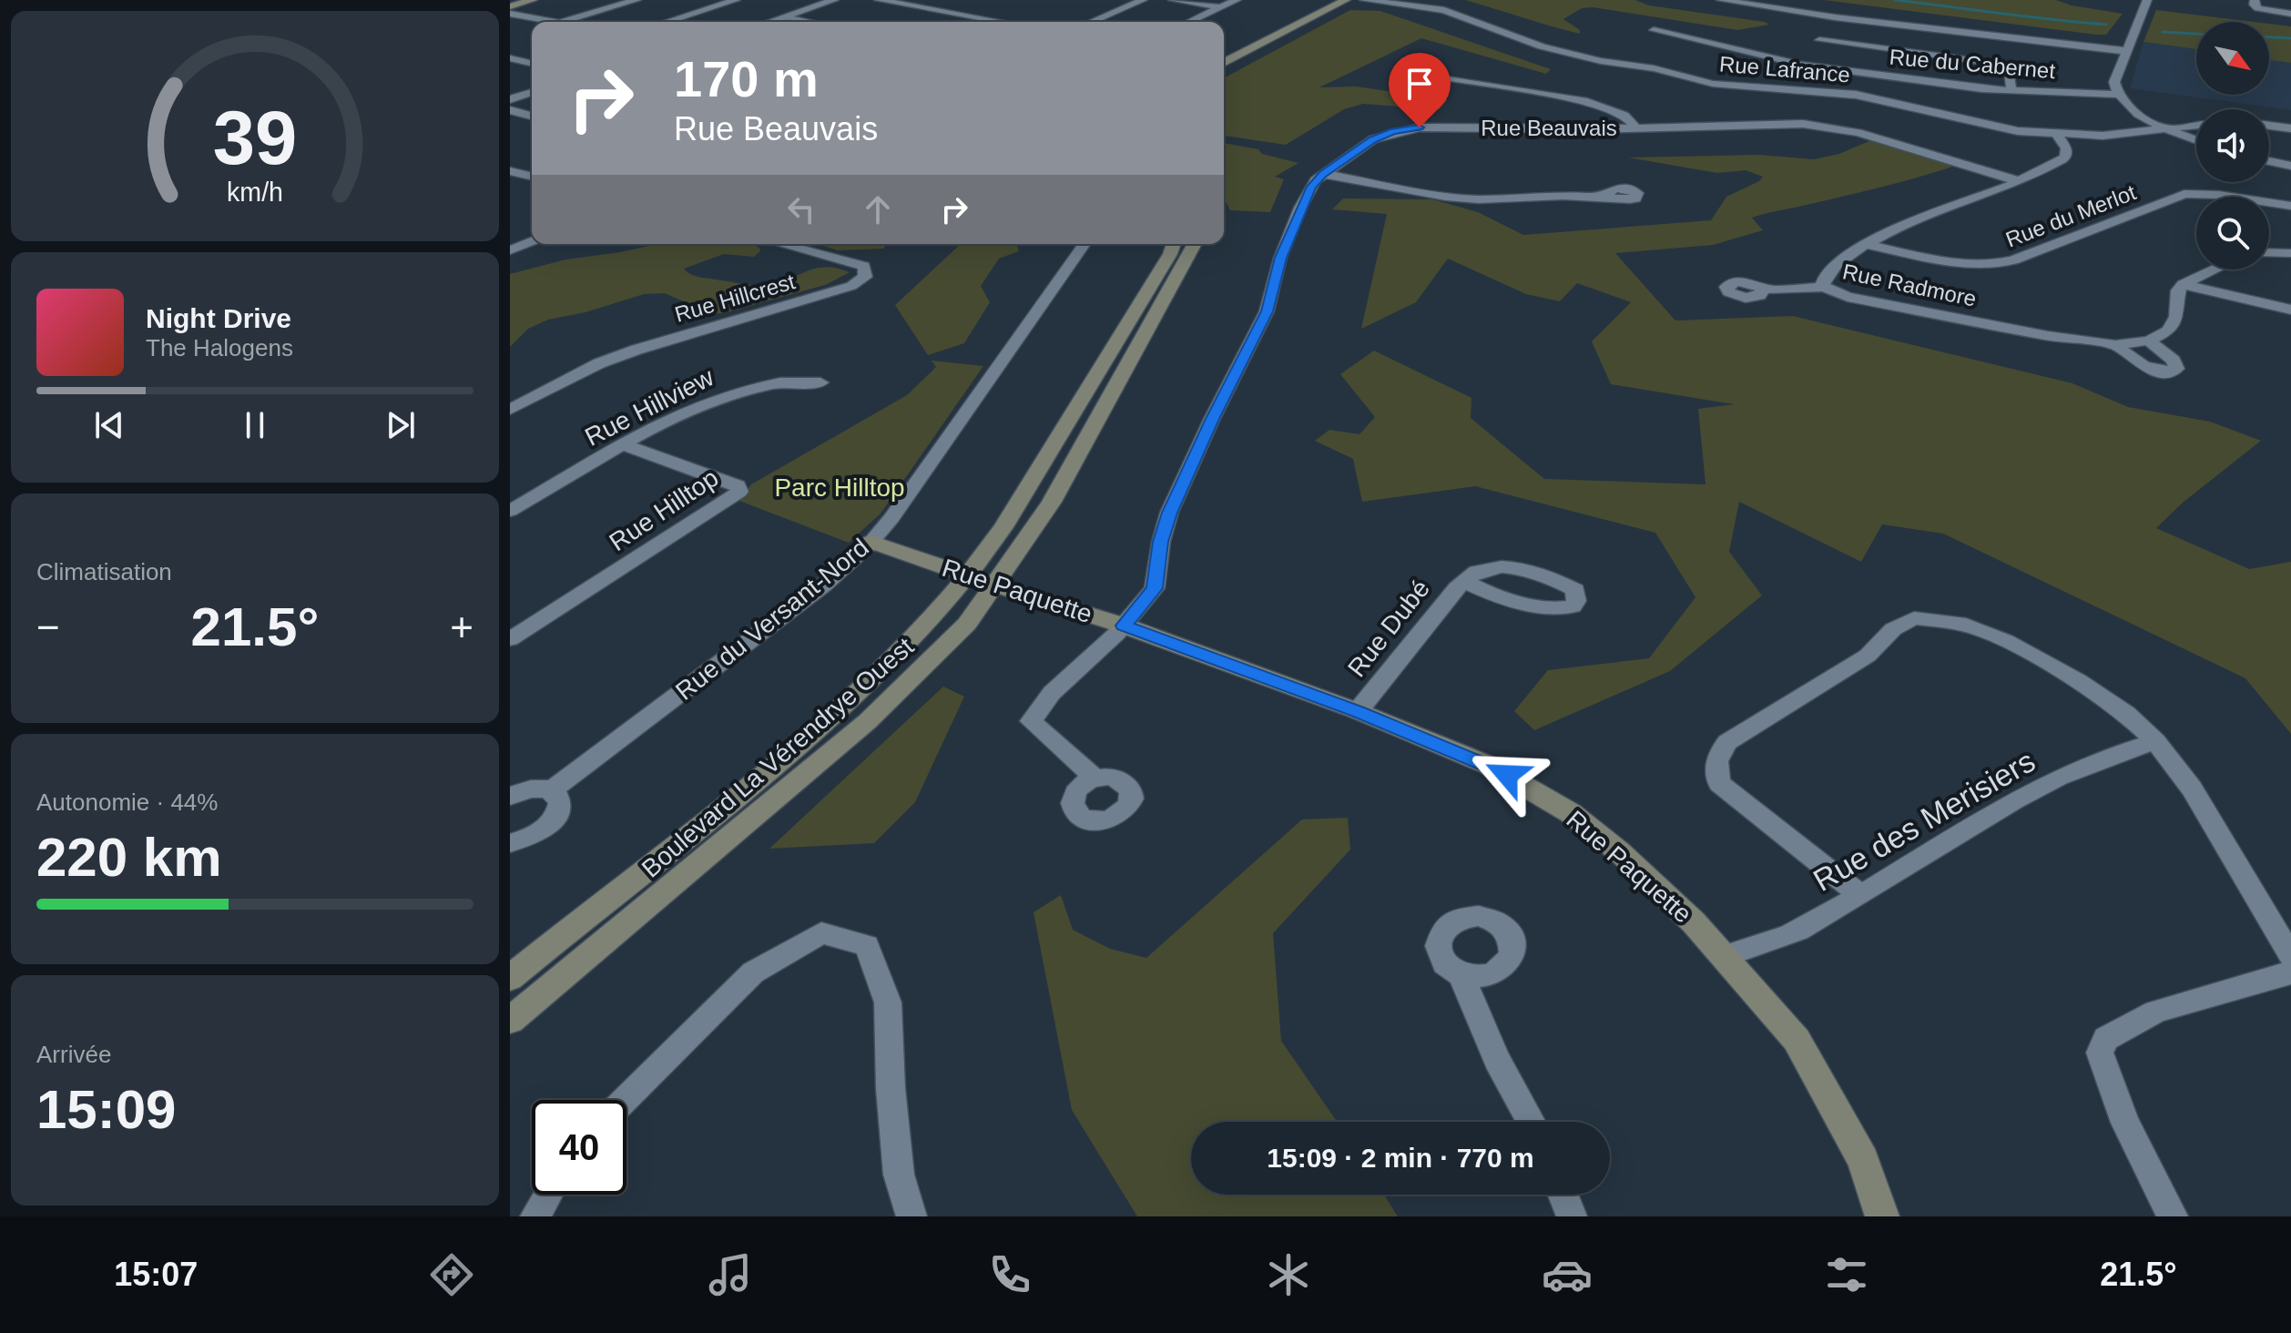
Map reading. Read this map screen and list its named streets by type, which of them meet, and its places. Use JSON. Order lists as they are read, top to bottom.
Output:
{
  "streets": {
    "main road": ["Rue Paquette", "Boulevard La Vérendrye Ouest"],
    "street": [
      "Rue du Cabernet",
      "Rue Lafrance",
      "Rue Beauvais",
      "Rue du Merlot",
      "Rue Radmore",
      "Rue Hillcrest",
      "Rue Hillview",
      "Rue Hilltop",
      "Rue du Versant-Nord",
      "Rue Dubé",
      "Rue des Merisiers"
    ]
  },
  "crossings": [
    ["Rue Lafrance", "Rue Radmore"],
    ["Rue Beauvais", "Rue Radmore"],
    ["Rue Beauvais", "Rue Paquette"],
    ["Rue du Merlot", "Rue Radmore"],
    ["Rue Hillview", "Rue Hilltop"],
    ["Rue Paquette", "Rue du Versant-Nord"],
    ["Rue Paquette", "Rue Dubé"],
    ["Rue Paquette", "Boulevard La Vérendrye Ouest"],
    ["Rue Paquette", "Rue des Merisiers"]
  ],
  "parks": ["Parc Hilltop"],
  "north": "bottom right",
  "page": {
    "turn": ["170 m", "Rue Beauvais"],
    "song": ["Night Drive", "The Halogens"],
    "tile": [
      "Climatisation",
      ["Autonomie · 44%", "220 km"],
      ["Arrivée", "15:09"]
    ],
    "heat": ["−", "21.5°", "+"],
    "limit": "40",
    "trip": "15:09 · 2 min · 770 m",
    "tabs": ["15:07", "21.5°"],
    "gauge": ["39", "km/h"]
  }
}
